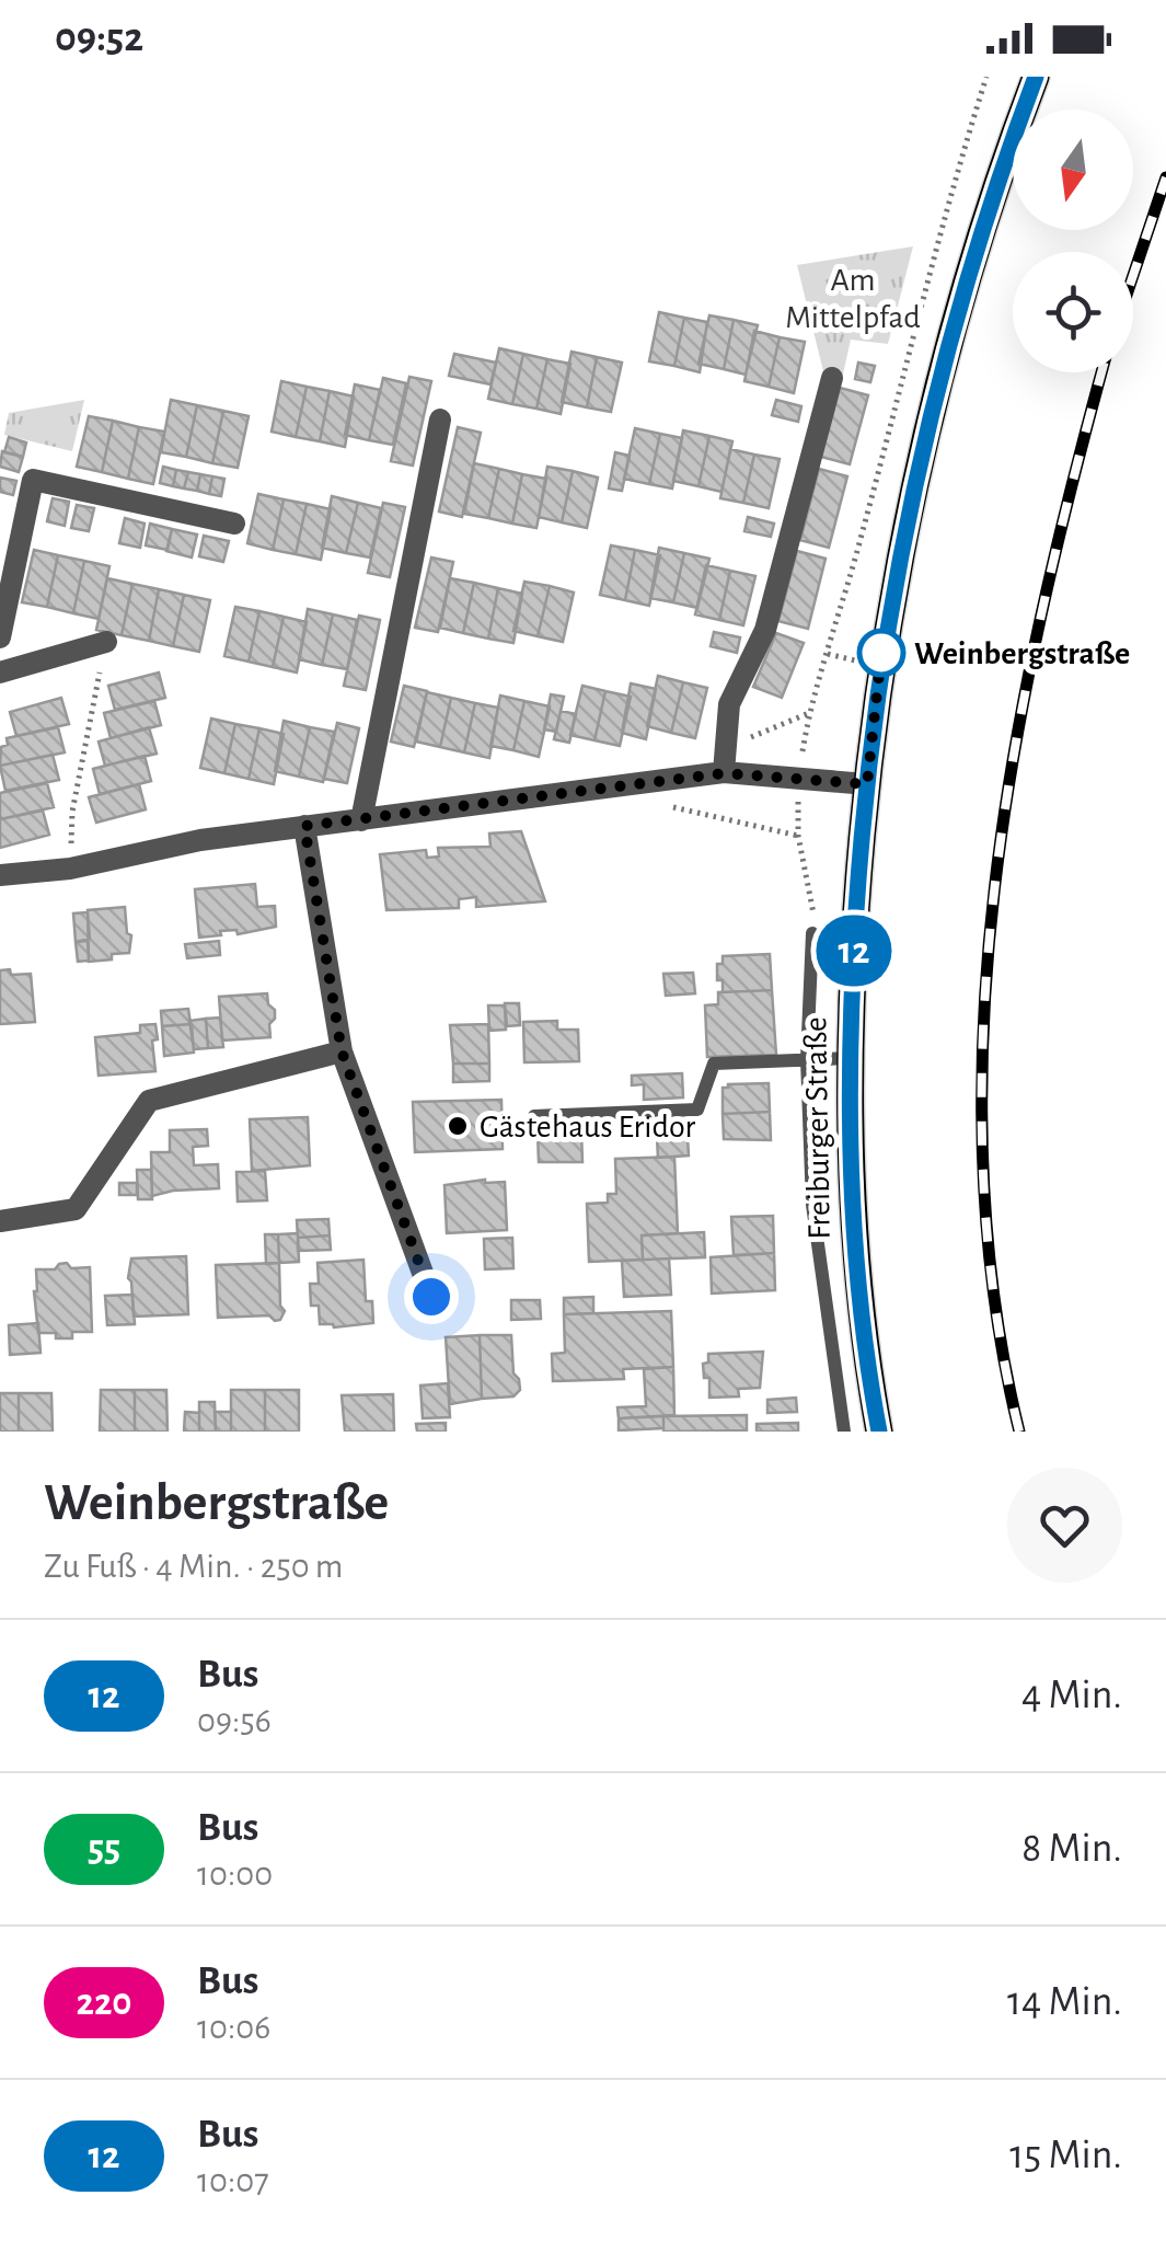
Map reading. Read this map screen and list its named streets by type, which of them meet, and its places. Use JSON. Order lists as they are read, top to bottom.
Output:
{
  "streets": {
    "main road": ["Freiburger Straße"]
  },
  "parks": ["Am Mittelpfad"],
  "places": ["Weinbergstraße", "Gästehaus Eridor"],
  "lines": ["bus line 12"],
  "north": "bottom",
  "page": {
    "status": "09:52",
    "on_map": "12",
    "heading": ["Weinbergstraße", "Zu Fuß · 4 Min. · 250 m"],
    "list": [
      {
        "mark": "12",
        "name": "Bus",
        "note": "09:56",
        "value": "4 Min."
      },
      {
        "mark": "55",
        "name": "Bus",
        "note": "10:00",
        "value": "8 Min."
      },
      {
        "mark": "220",
        "name": "Bus",
        "note": "10:06",
        "value": "14 Min."
      },
      {
        "mark": "12",
        "name": "Bus",
        "note": "10:07",
        "value": "15 Min."
      }
    ]
  }
}
